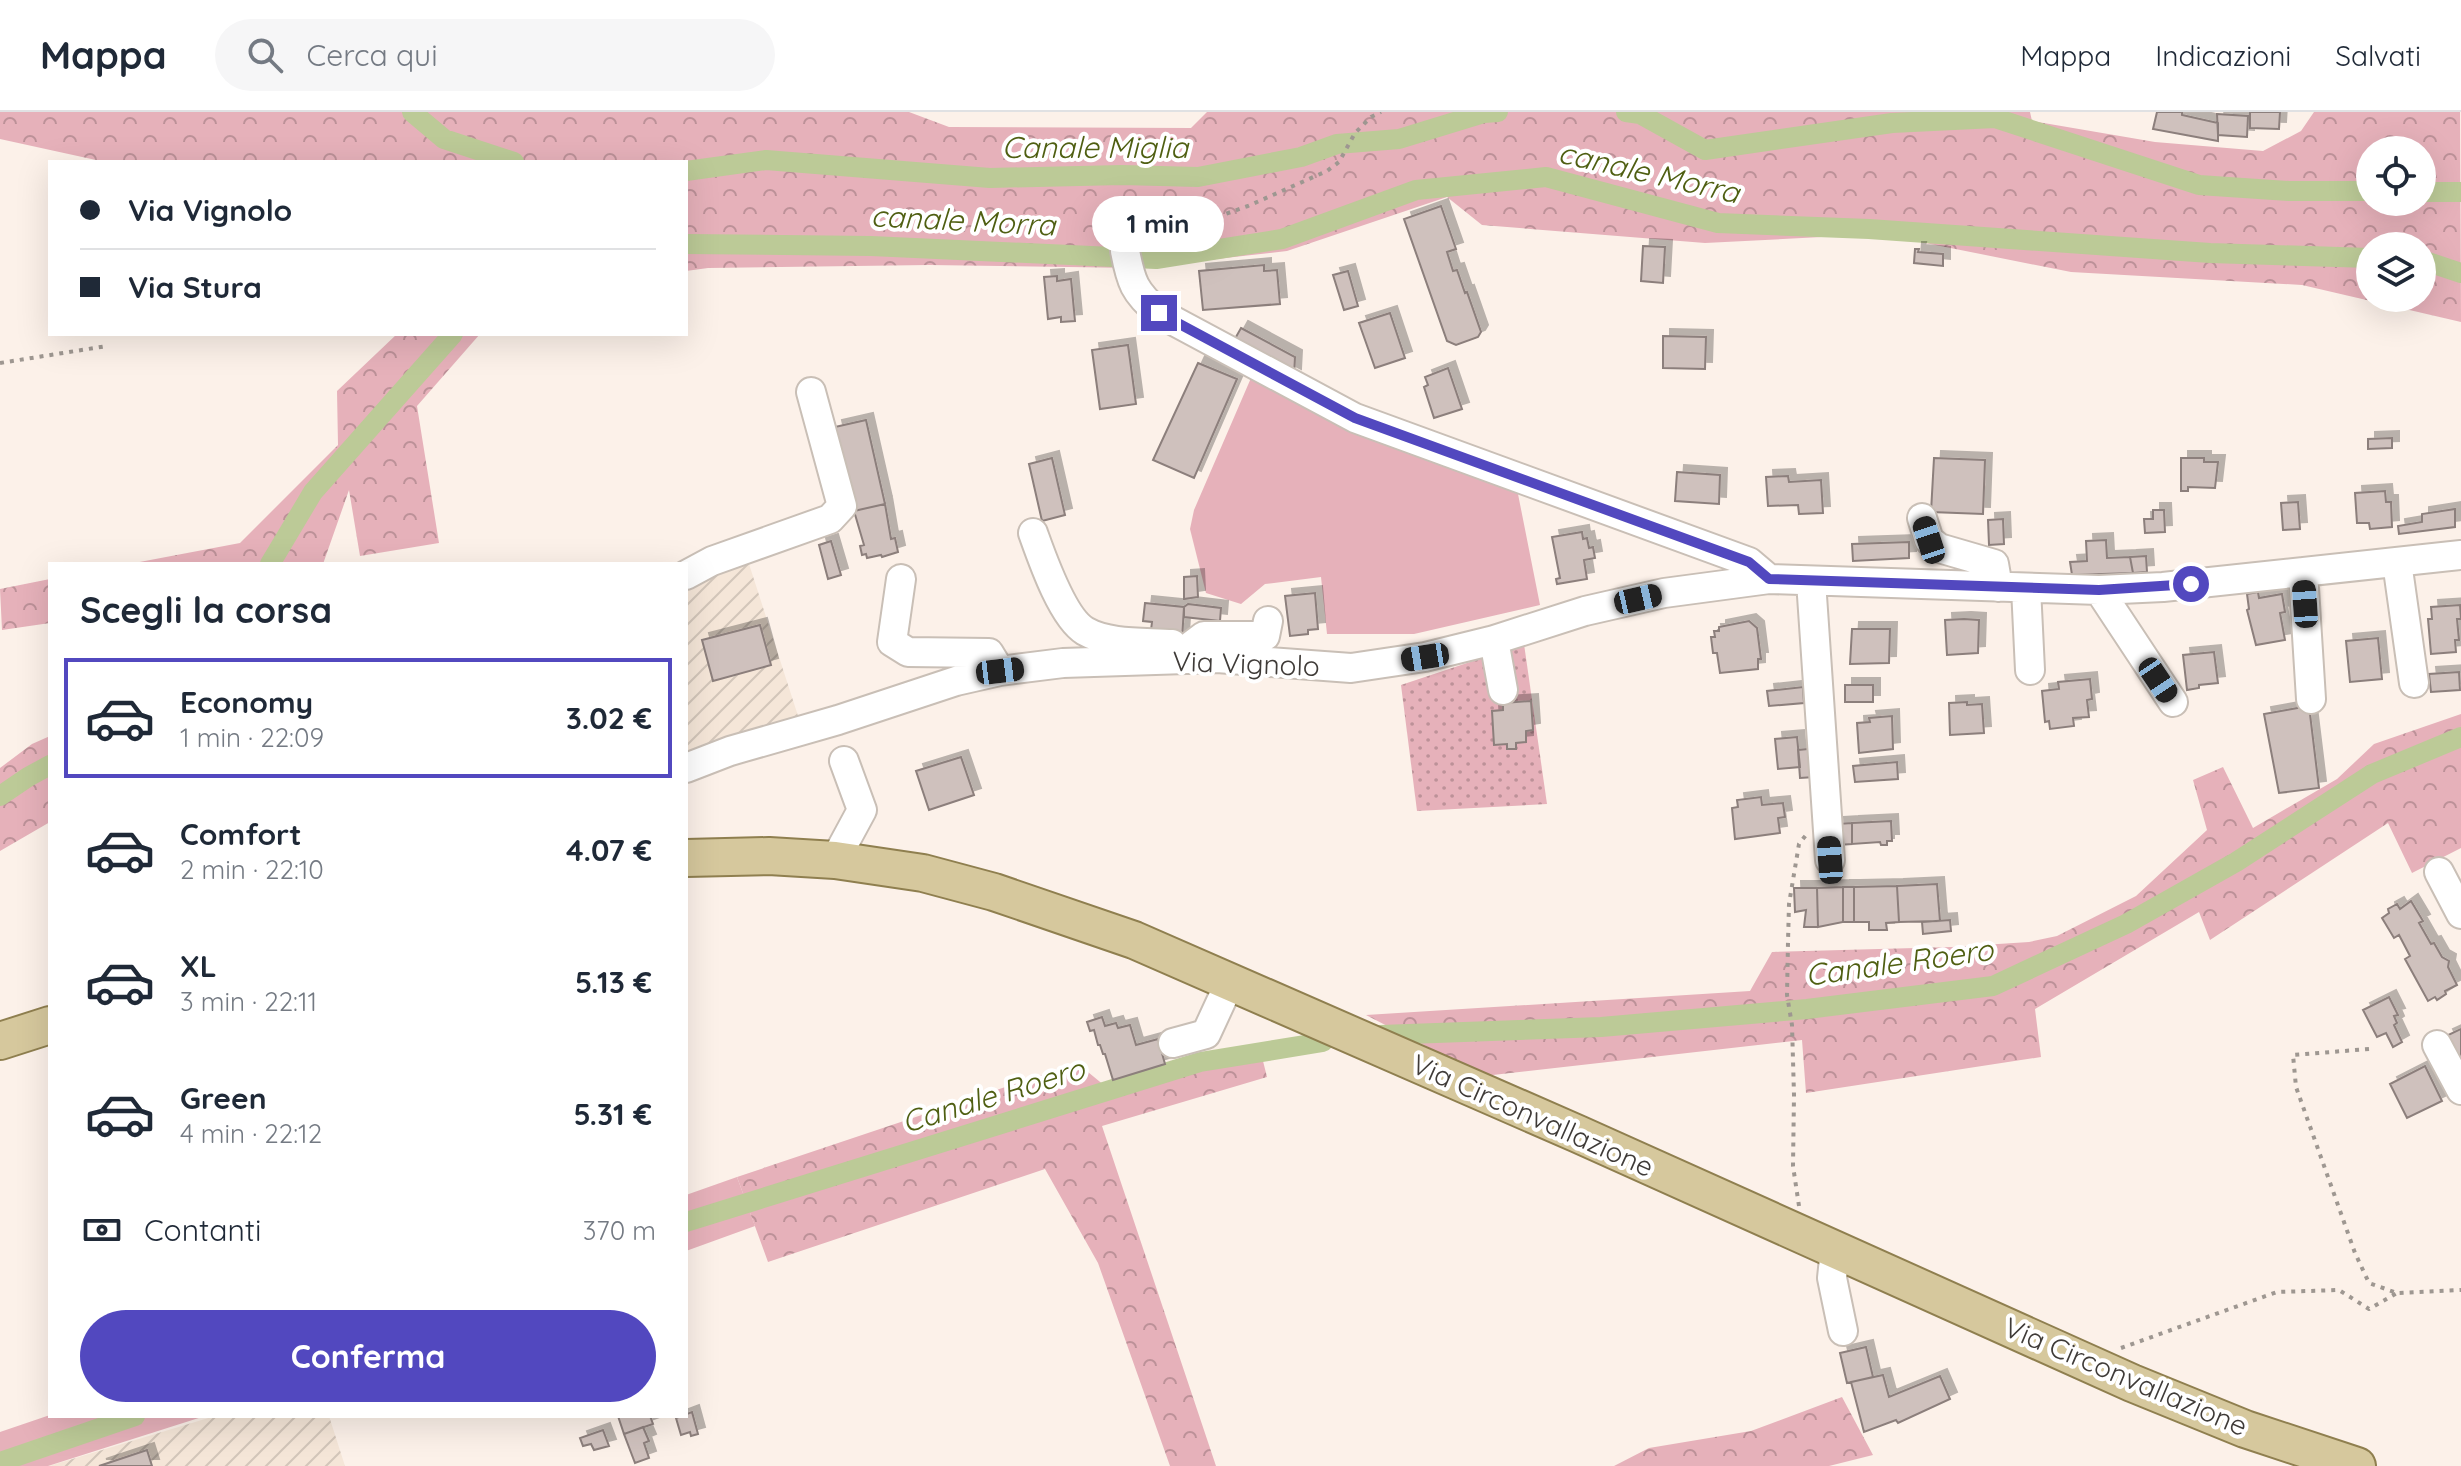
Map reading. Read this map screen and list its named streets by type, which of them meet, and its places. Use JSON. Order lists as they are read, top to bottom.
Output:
{
  "streets": {
    "main road": ["Via Circonvallazione"],
    "street": ["Via Vignolo"]
  },
  "water": ["Canale Miglia", "canale Morra", "Canale Roero"],
  "page": {
    "header": "Mappa",
    "search": "Cerca qui",
    "nav": ["Mappa", "Indicazioni", "Salvati"],
    "banner": ["Via Vignolo", "Via Stura"],
    "bubble": "1 min",
    "heading": "Scegli la corsa",
    "list": [
      {
        "name": "Economy",
        "note": "1 min · 22:09",
        "value": "3.02 €"
      },
      {
        "name": "Comfort",
        "note": "2 min · 22:10",
        "value": "4.07 €"
      },
      {
        "name": "XL",
        "note": "3 min · 22:11",
        "value": "5.13 €"
      },
      {
        "name": "Green",
        "note": "4 min · 22:12",
        "value": "5.31 €"
      }
    ],
    "pay": ["Contanti", "370 m"],
    "buttons": "Conferma"
  }
}
